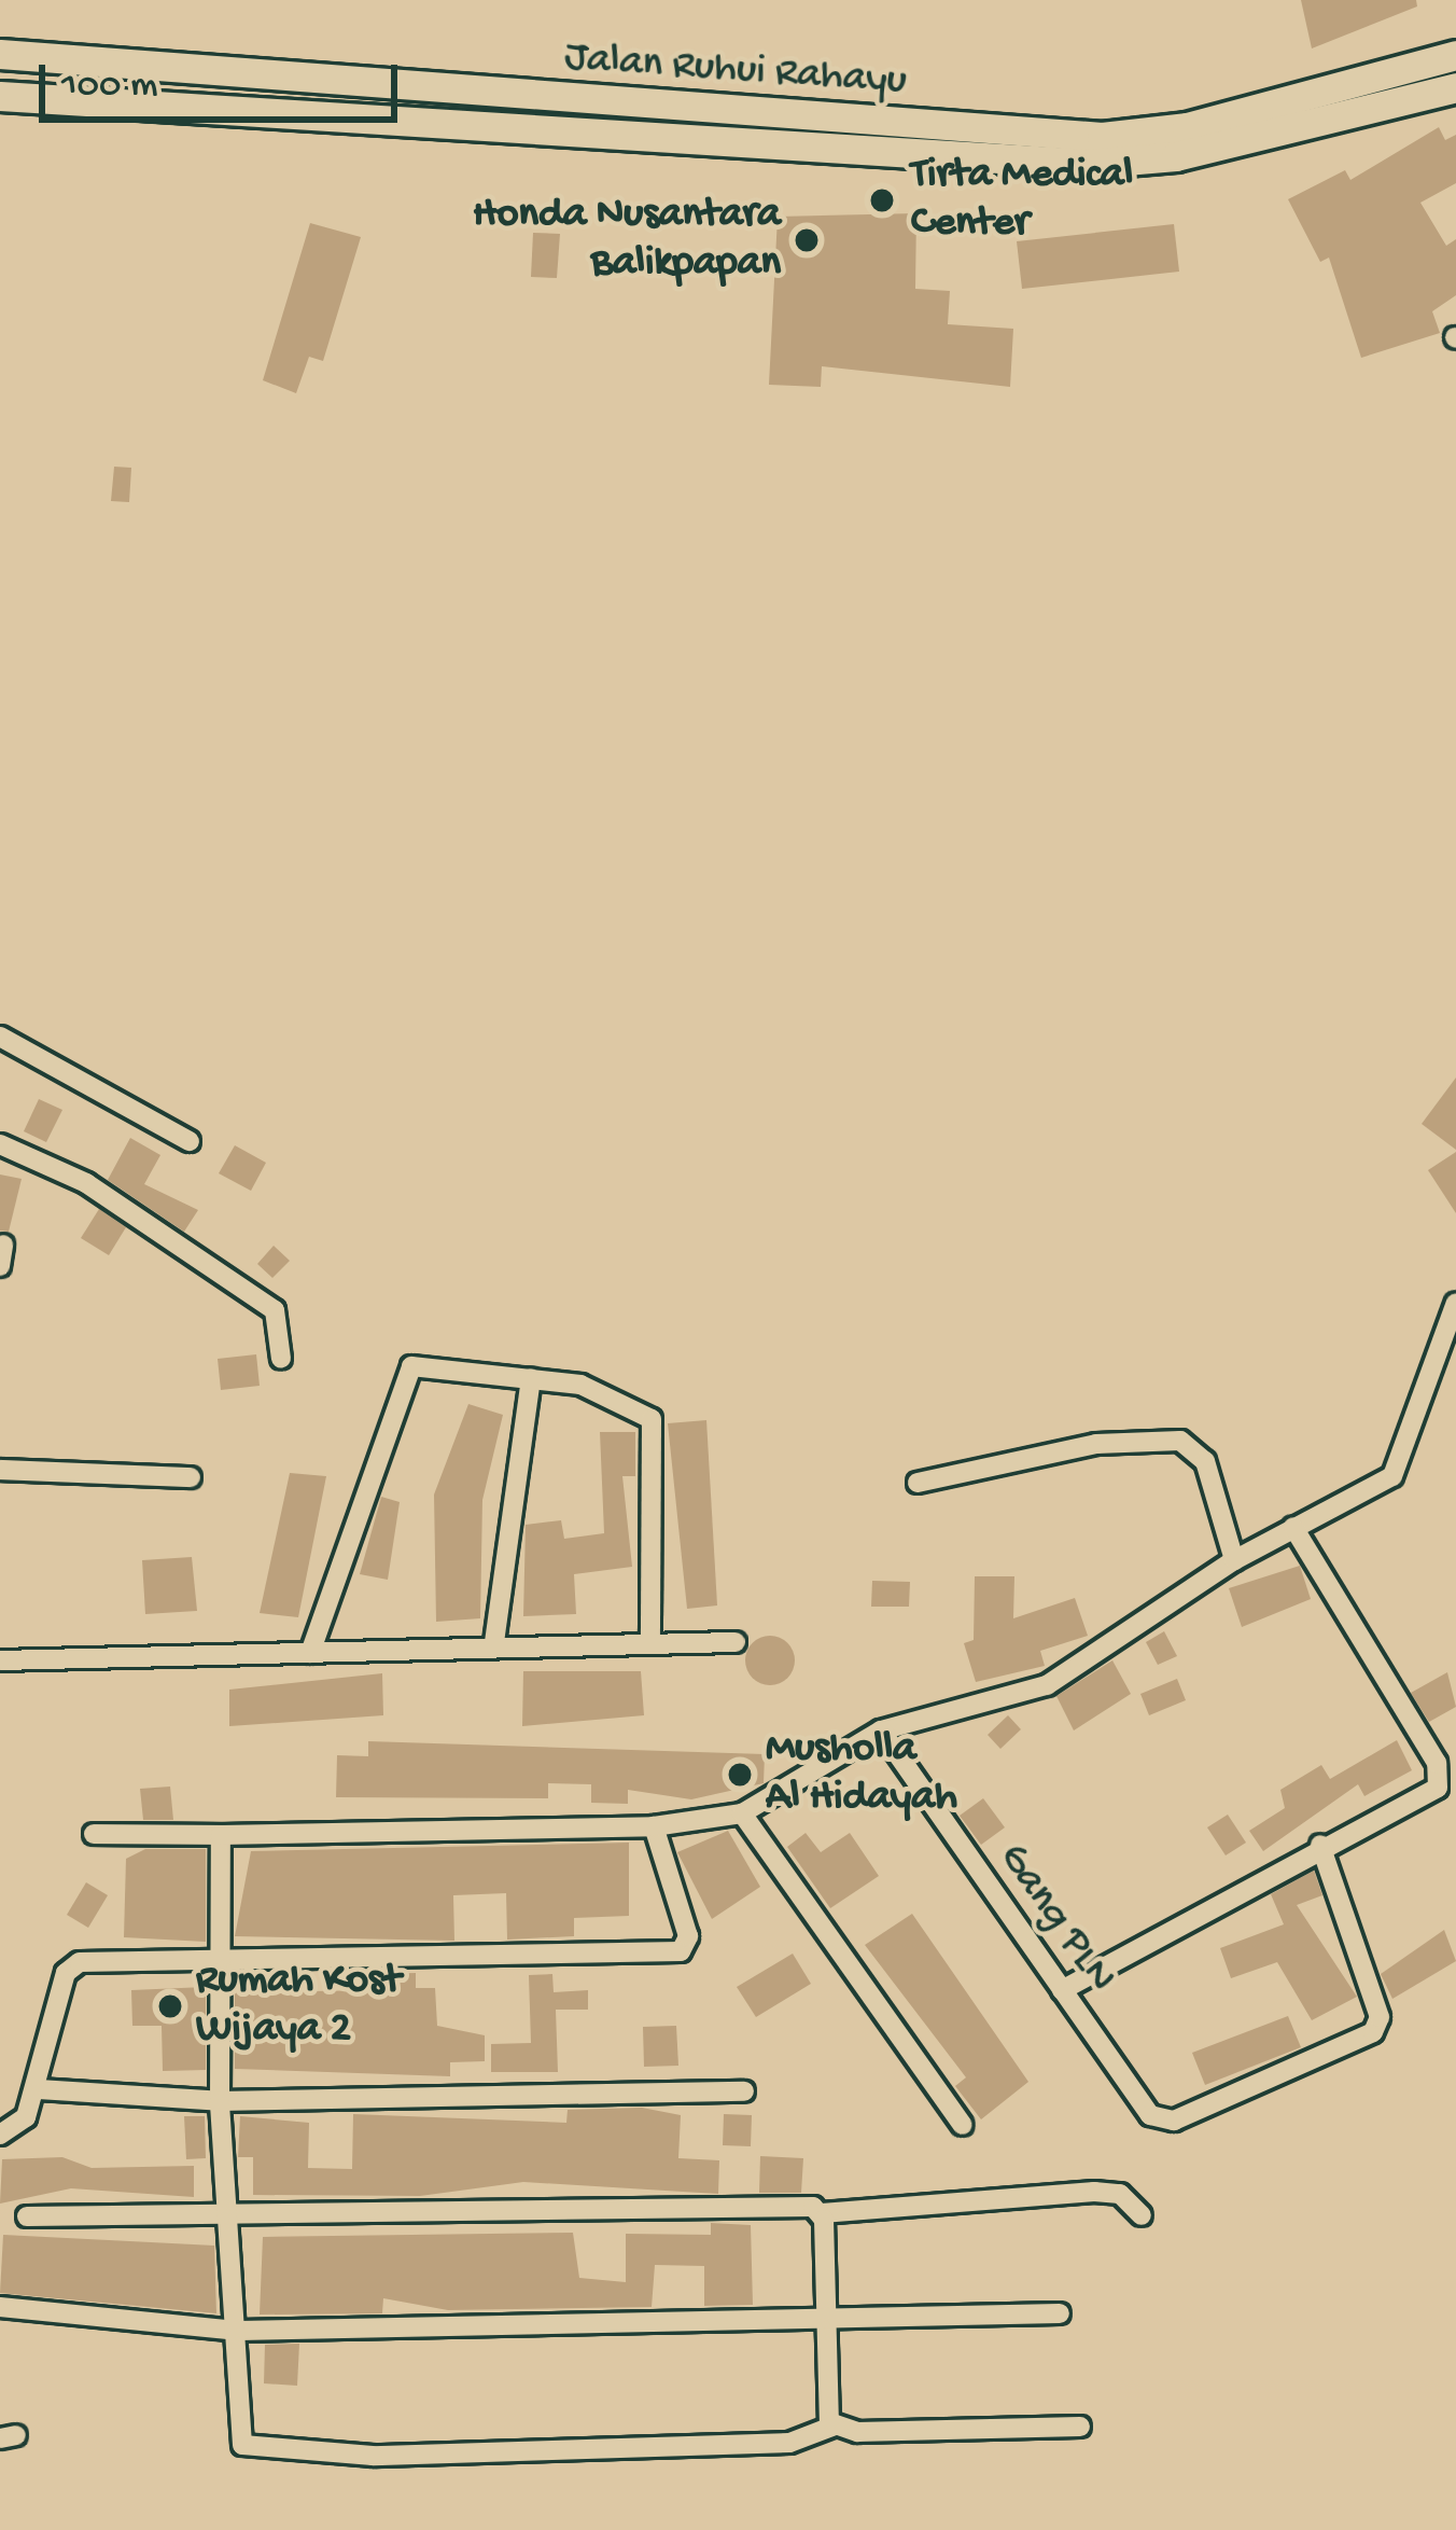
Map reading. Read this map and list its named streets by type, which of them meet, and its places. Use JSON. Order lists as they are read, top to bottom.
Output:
{
  "streets": {
    "main road": ["Jalan Ruhui Rahayu"],
    "street": ["Gang PLN"]
  },
  "places": [
    "Tirta Medical Center",
    "Honda Nusantara Balikpapan",
    "Musholla Al Hidayah",
    "Rumah Kost Wijaya 2"
  ],
  "scale_bar": "100 m"
}
